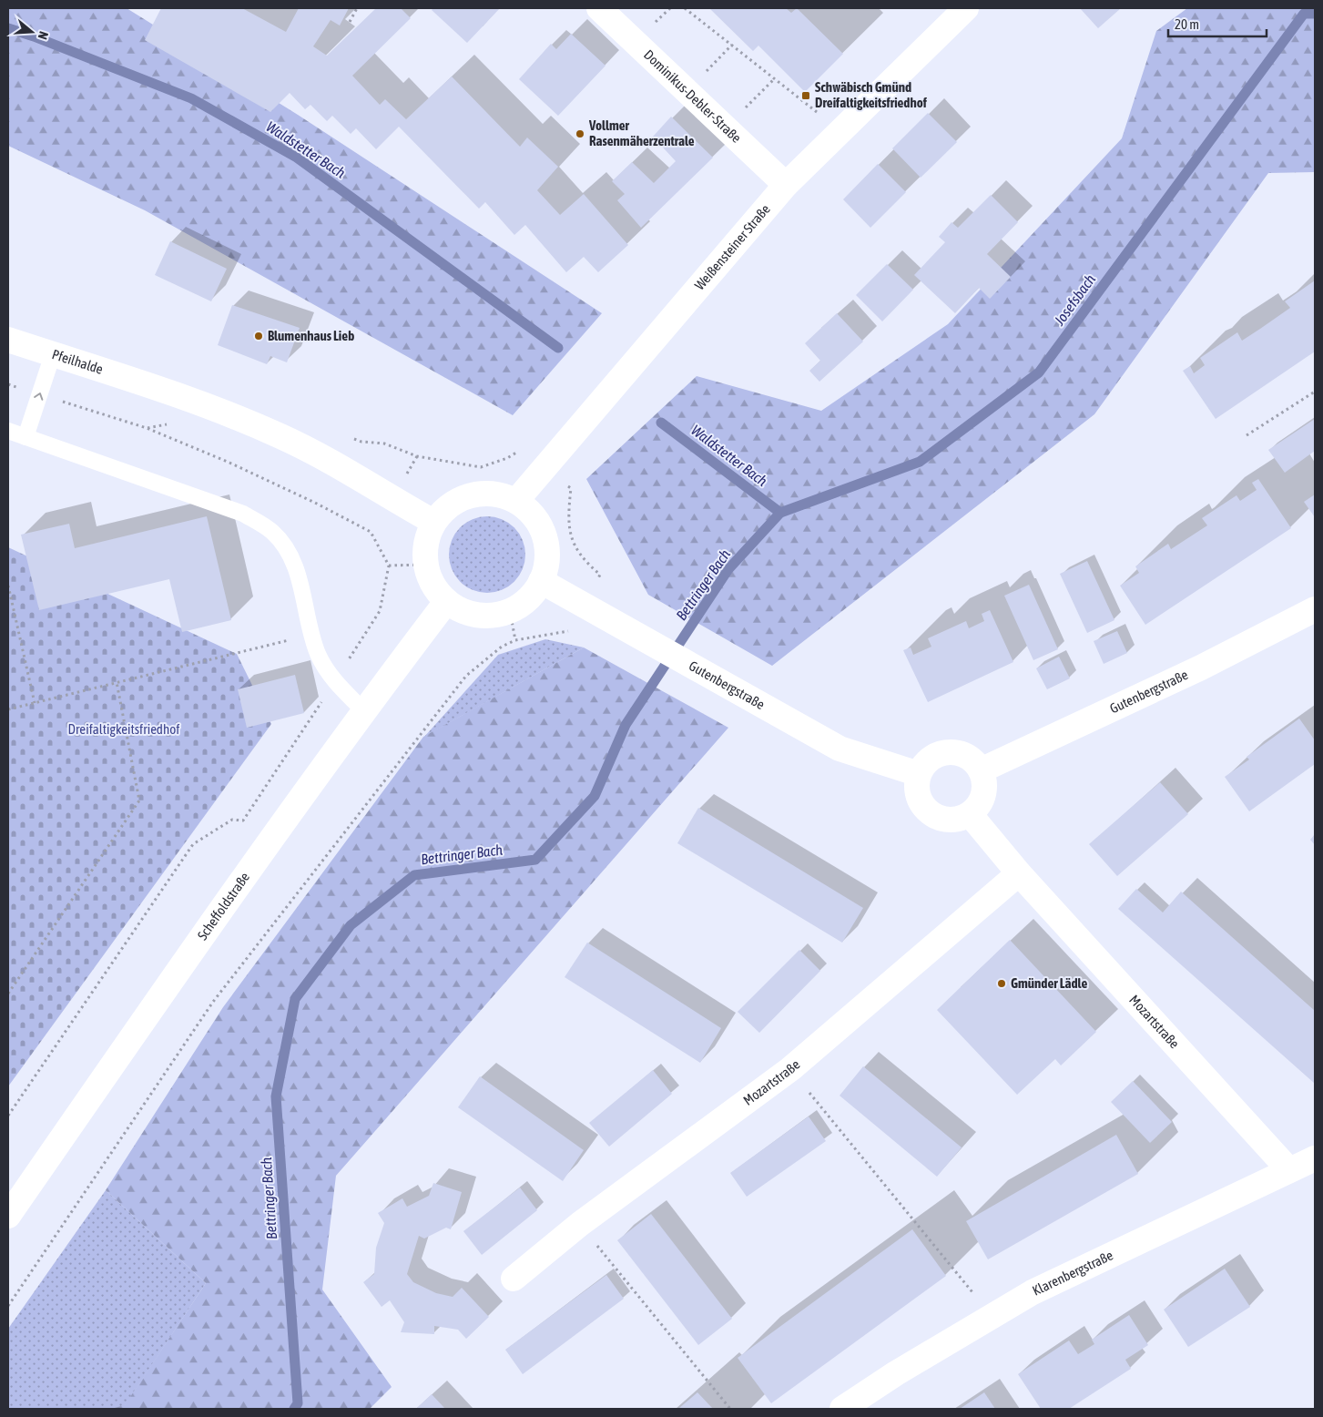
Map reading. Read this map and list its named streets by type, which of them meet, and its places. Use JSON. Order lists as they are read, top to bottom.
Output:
{
  "streets": {
    "street": [
      "Dominikus-Debler-Straße",
      "Weißensteiner Straße",
      "Pfeilhalde",
      "Gutenbergstraße",
      "Scheffoldstraße",
      "Mozartstraße",
      "Klarenbergstraße"
    ]
  },
  "crossings": [
    ["Dominikus-Debler-Straße", "Weißensteiner Straße"],
    ["Weißensteiner Straße", "Pfeilhalde"],
    ["Weißensteiner Straße", "Gutenbergstraße"],
    ["Weißensteiner Straße", "Scheffoldstraße"],
    ["Pfeilhalde", "Gutenbergstraße"],
    ["Pfeilhalde", "Scheffoldstraße"],
    ["Gutenbergstraße", "Scheffoldstraße"],
    ["Gutenbergstraße", "Mozartstraße"],
    ["Mozartstraße", "Klarenbergstraße"]
  ],
  "water": ["Waldstetter Bach", "Josefsbach", "Bettringer Bach"],
  "parks": ["Dreifaltigkeitsfriedhof"],
  "places": {
    "transit": ["Schwäbisch Gmünd Dreifaltigkeitsfriedhof"],
    "other": ["Vollmer Rasenmäherzentrale", "Blumenhaus Lieb", "Gmünder Lädle"]
  },
  "scale_bar": "20 m",
  "north": "right"
}
